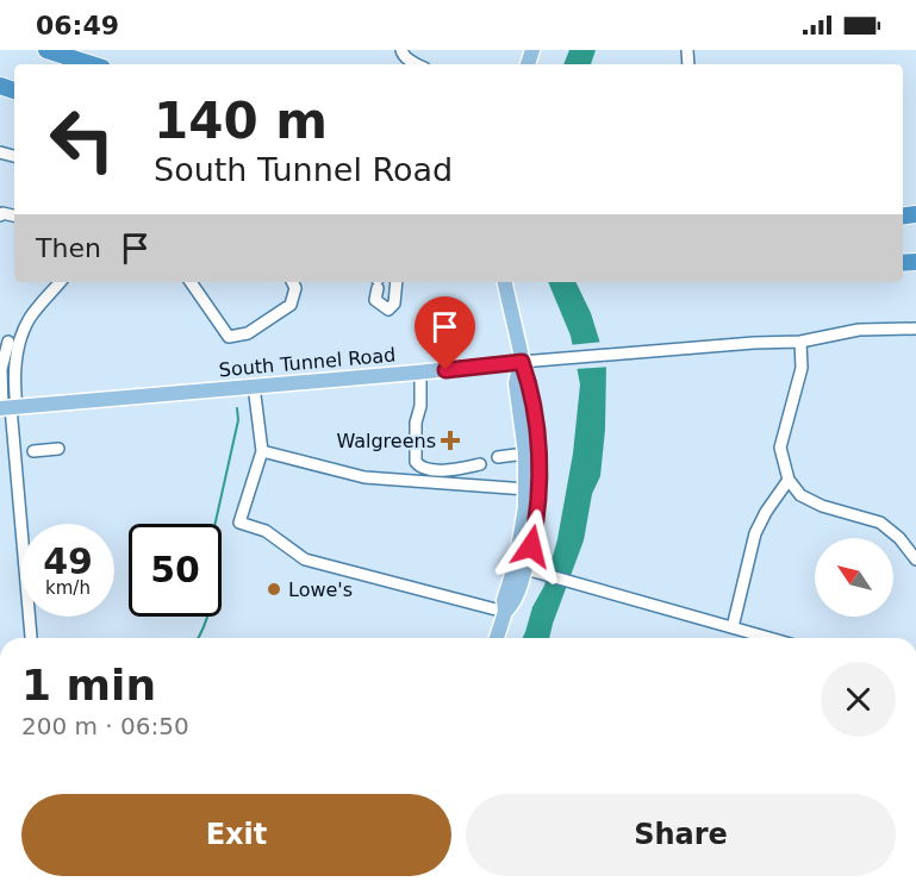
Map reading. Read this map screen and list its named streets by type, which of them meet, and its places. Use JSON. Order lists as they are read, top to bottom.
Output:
{
  "streets": {
    "main road": ["South Tunnel Road"]
  },
  "places": {
    "health": ["Walgreens"],
    "other": ["Lowe's"]
  },
  "north": "top left",
  "page": {
    "status": "06:49",
    "turn": ["140 m", "South Tunnel Road"],
    "then": "Then",
    "speed": "49 km/h",
    "limit": "50",
    "heading": ["1 min", "200 m · 06:50"],
    "buttons": ["Exit", "Share"]
  }
}
